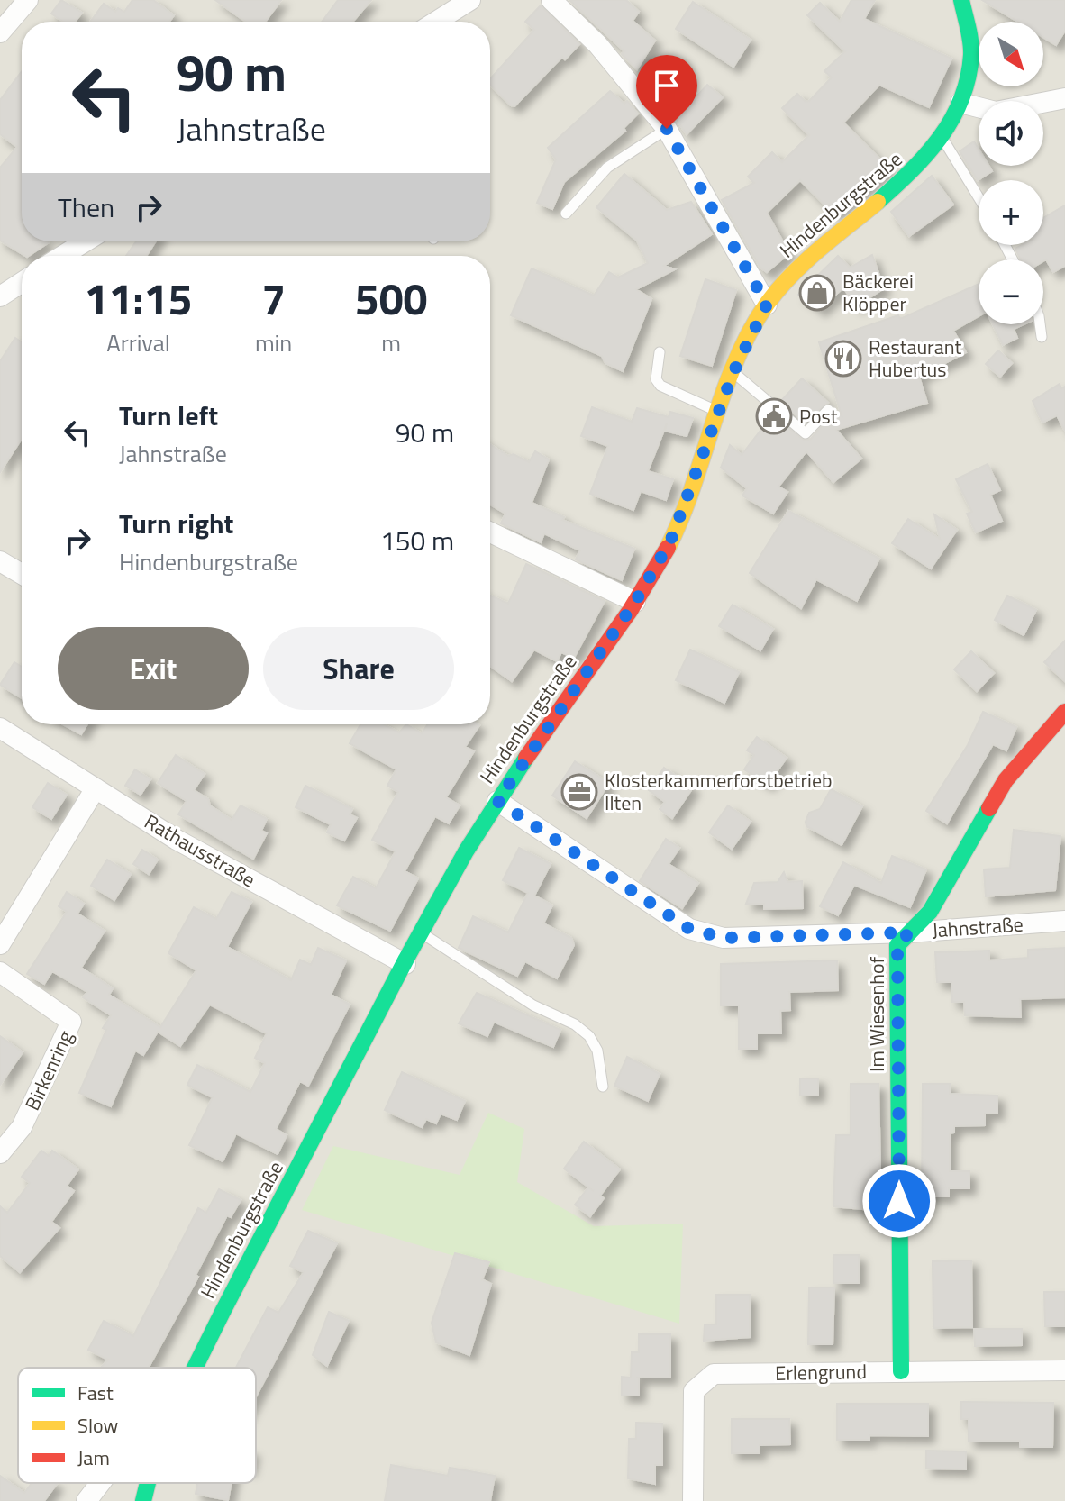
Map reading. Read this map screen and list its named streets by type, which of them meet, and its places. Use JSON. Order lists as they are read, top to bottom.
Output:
{
  "streets": {
    "street": [
      "Hindenburgstraße",
      "Rathausstraße",
      "Jahnstraße",
      "Im Wiesenhof",
      "Birkenring",
      "Erlengrund"
    ]
  },
  "crossings": [
    ["Hindenburgstraße", "Rathausstraße"],
    ["Hindenburgstraße", "Jahnstraße"],
    ["Jahnstraße", "Im Wiesenhof"],
    ["Im Wiesenhof", "Erlengrund"]
  ],
  "places": {
    "shop": ["Bäckerei Klöpper"],
    "restaurant": ["Restaurant Hubertus"],
    "public building": ["Post"],
    "office": ["Klosterkammerforstbetrieb Ilten"]
  },
  "legend": ["Fast", "Slow", "Jam"],
  "north": "bottom right",
  "page": {
    "map_buttons": ["+", "−"],
    "turn": ["90 m", "Jahnstraße"],
    "then": "Then",
    "eta": [
      "11:15",
      "Arrival",
      "7",
      "min",
      "500",
      "m"
    ],
    "list": [
      {
        "name": "Turn left",
        "note": "Jahnstraße",
        "value": "90 m"
      },
      {
        "name": "Turn right",
        "note": "Hindenburgstraße",
        "value": "150 m"
      }
    ],
    "buttons": ["Exit", "Share"]
  }
}
